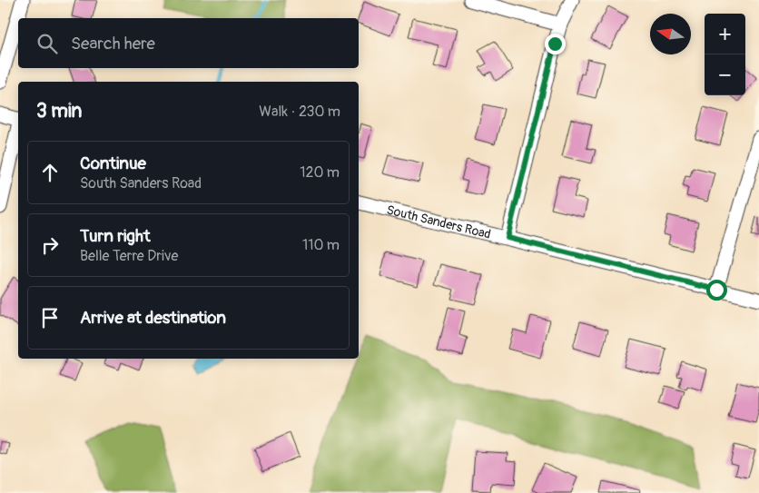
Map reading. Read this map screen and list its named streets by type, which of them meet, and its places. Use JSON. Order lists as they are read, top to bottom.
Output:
{
  "streets": {
    "street": ["South Sanders Road"]
  },
  "north": "left",
  "page": {
    "map_buttons": ["+", "−"],
    "search": "Search here",
    "heading": ["3 min", "Walk · 230 m"],
    "list": [
      ["Continue", "South Sanders Road", "120 m"],
      ["Turn right", "Belle Terre Drive", "110 m"],
      "Arrive at destination"
    ]
  }
}
